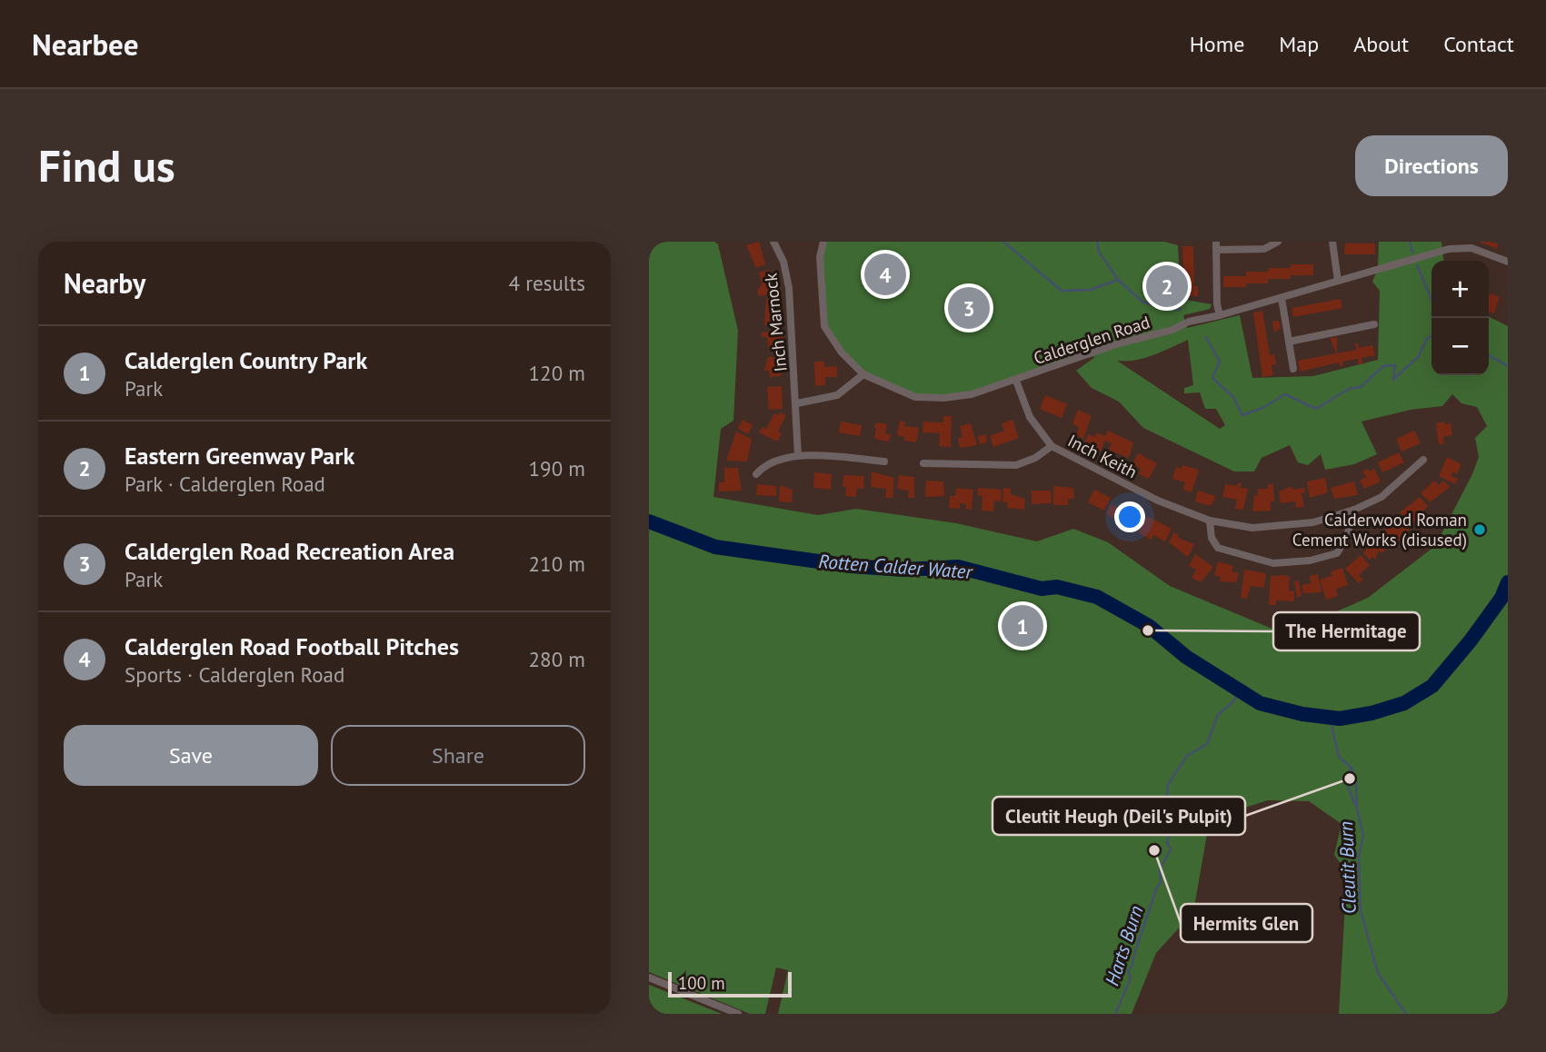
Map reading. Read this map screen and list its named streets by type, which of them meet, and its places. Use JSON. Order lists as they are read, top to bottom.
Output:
{
  "streets": {
    "street": ["Inch Marnock", "Calderglen Road", "Inch Keith"]
  },
  "crossings": [
    ["Calderglen Road", "Inch Keith"]
  ],
  "water": ["Rotten Calder Water", "Cleutit Burn", "Harts Burn"],
  "places": [
    "Calderwood Roman Cement Works (disused)",
    "The Hermitage",
    "Cleutit Heugh (Deil's Pulpit)",
    "Hermits Glen"
  ],
  "scale_bar": "100 m",
  "page": {
    "header": "Nearbee",
    "nav": [
      "Home",
      "Map",
      "About",
      "Contact"
    ],
    "buttons": [
      "Directions",
      ["Save", "Share"]
    ],
    "title": "Find us",
    "heading": ["Nearby", "4 results"],
    "pins": [
      "4",
      "2",
      "3",
      "1"
    ],
    "map_buttons": ["+", "−"],
    "list": [
      {
        "mark": "1",
        "name": "Calderglen Country Park",
        "note": "Park",
        "value": "120 m"
      },
      {
        "mark": "2",
        "name": "Eastern Greenway Park",
        "note": "Park · Calderglen Road",
        "value": "190 m"
      },
      {
        "mark": "3",
        "name": "Calderglen Road Recreation Area",
        "note": "Park",
        "value": "210 m"
      },
      {
        "mark": "4",
        "name": "Calderglen Road Football Pitches",
        "note": "Sports · Calderglen Road",
        "value": "280 m"
      }
    ],
    "scale": "100 m"
  }
}
